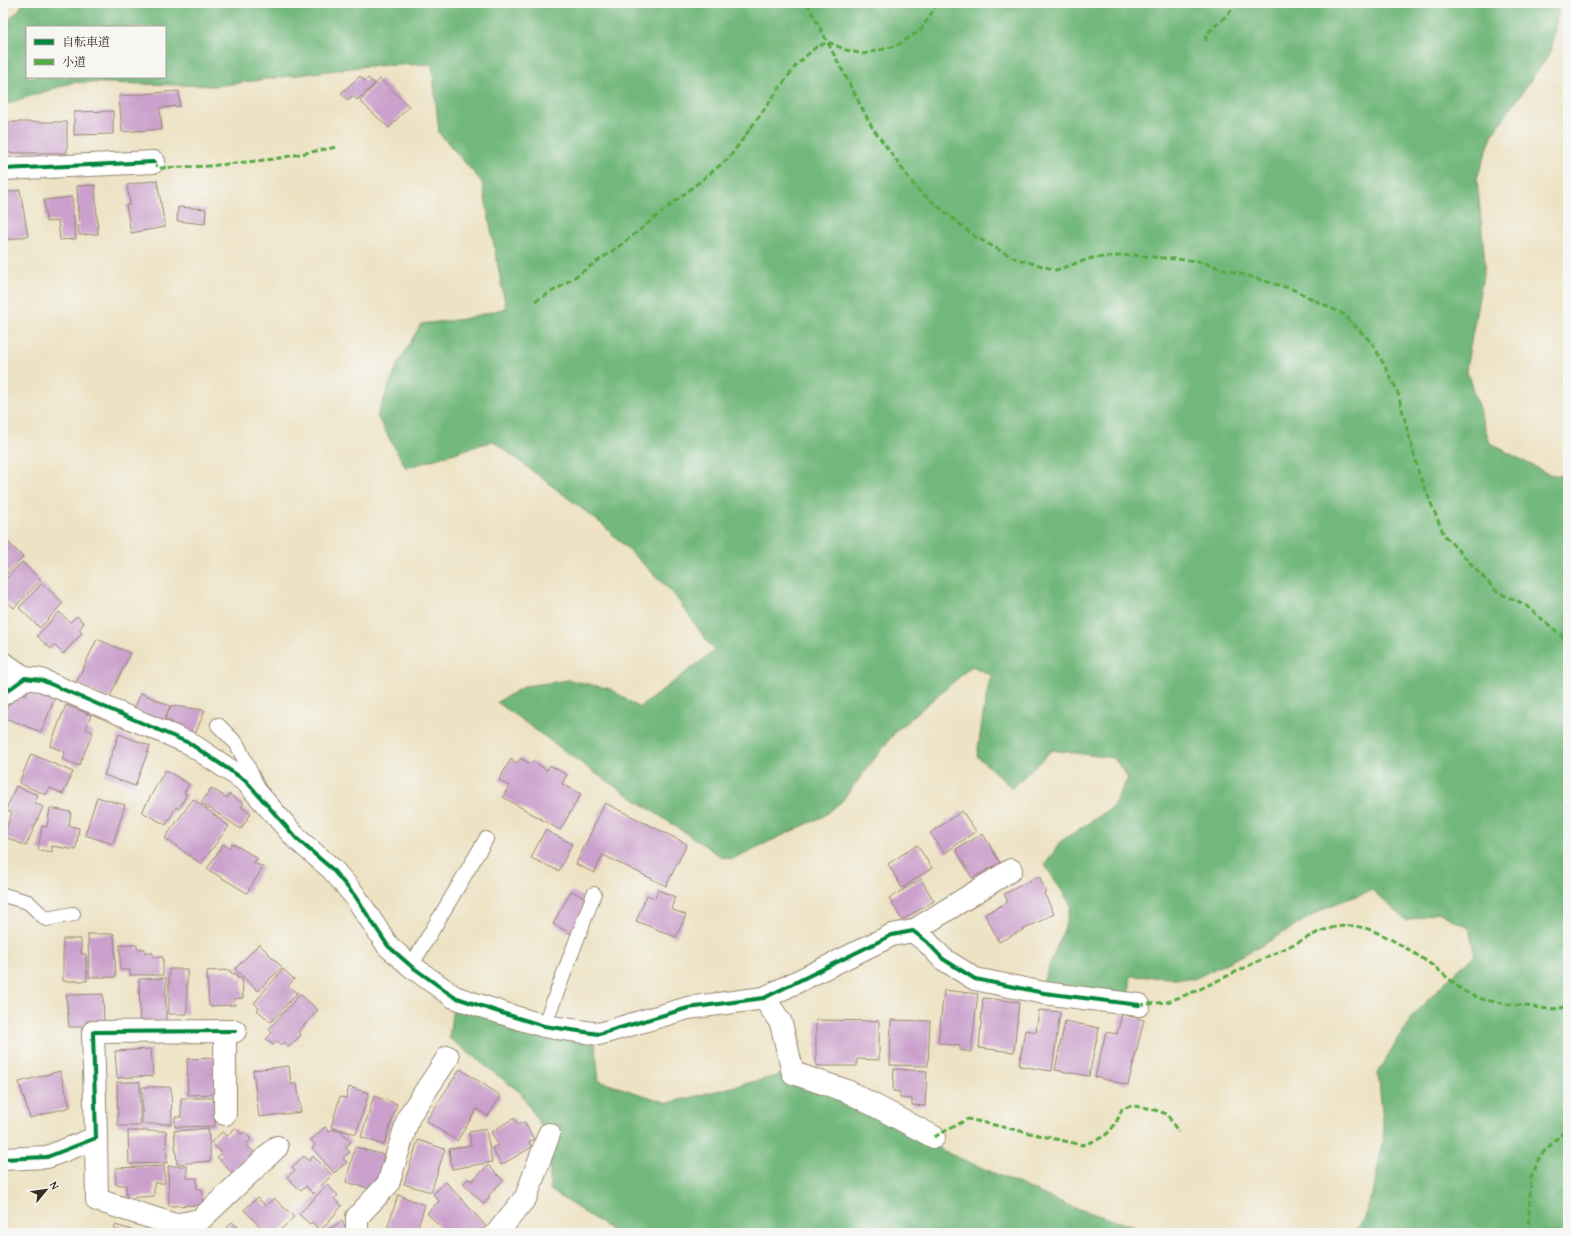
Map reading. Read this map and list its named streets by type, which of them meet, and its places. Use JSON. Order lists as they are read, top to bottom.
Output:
{
  "legend": ["自転車道", "小道"],
  "north": "top right"
}
